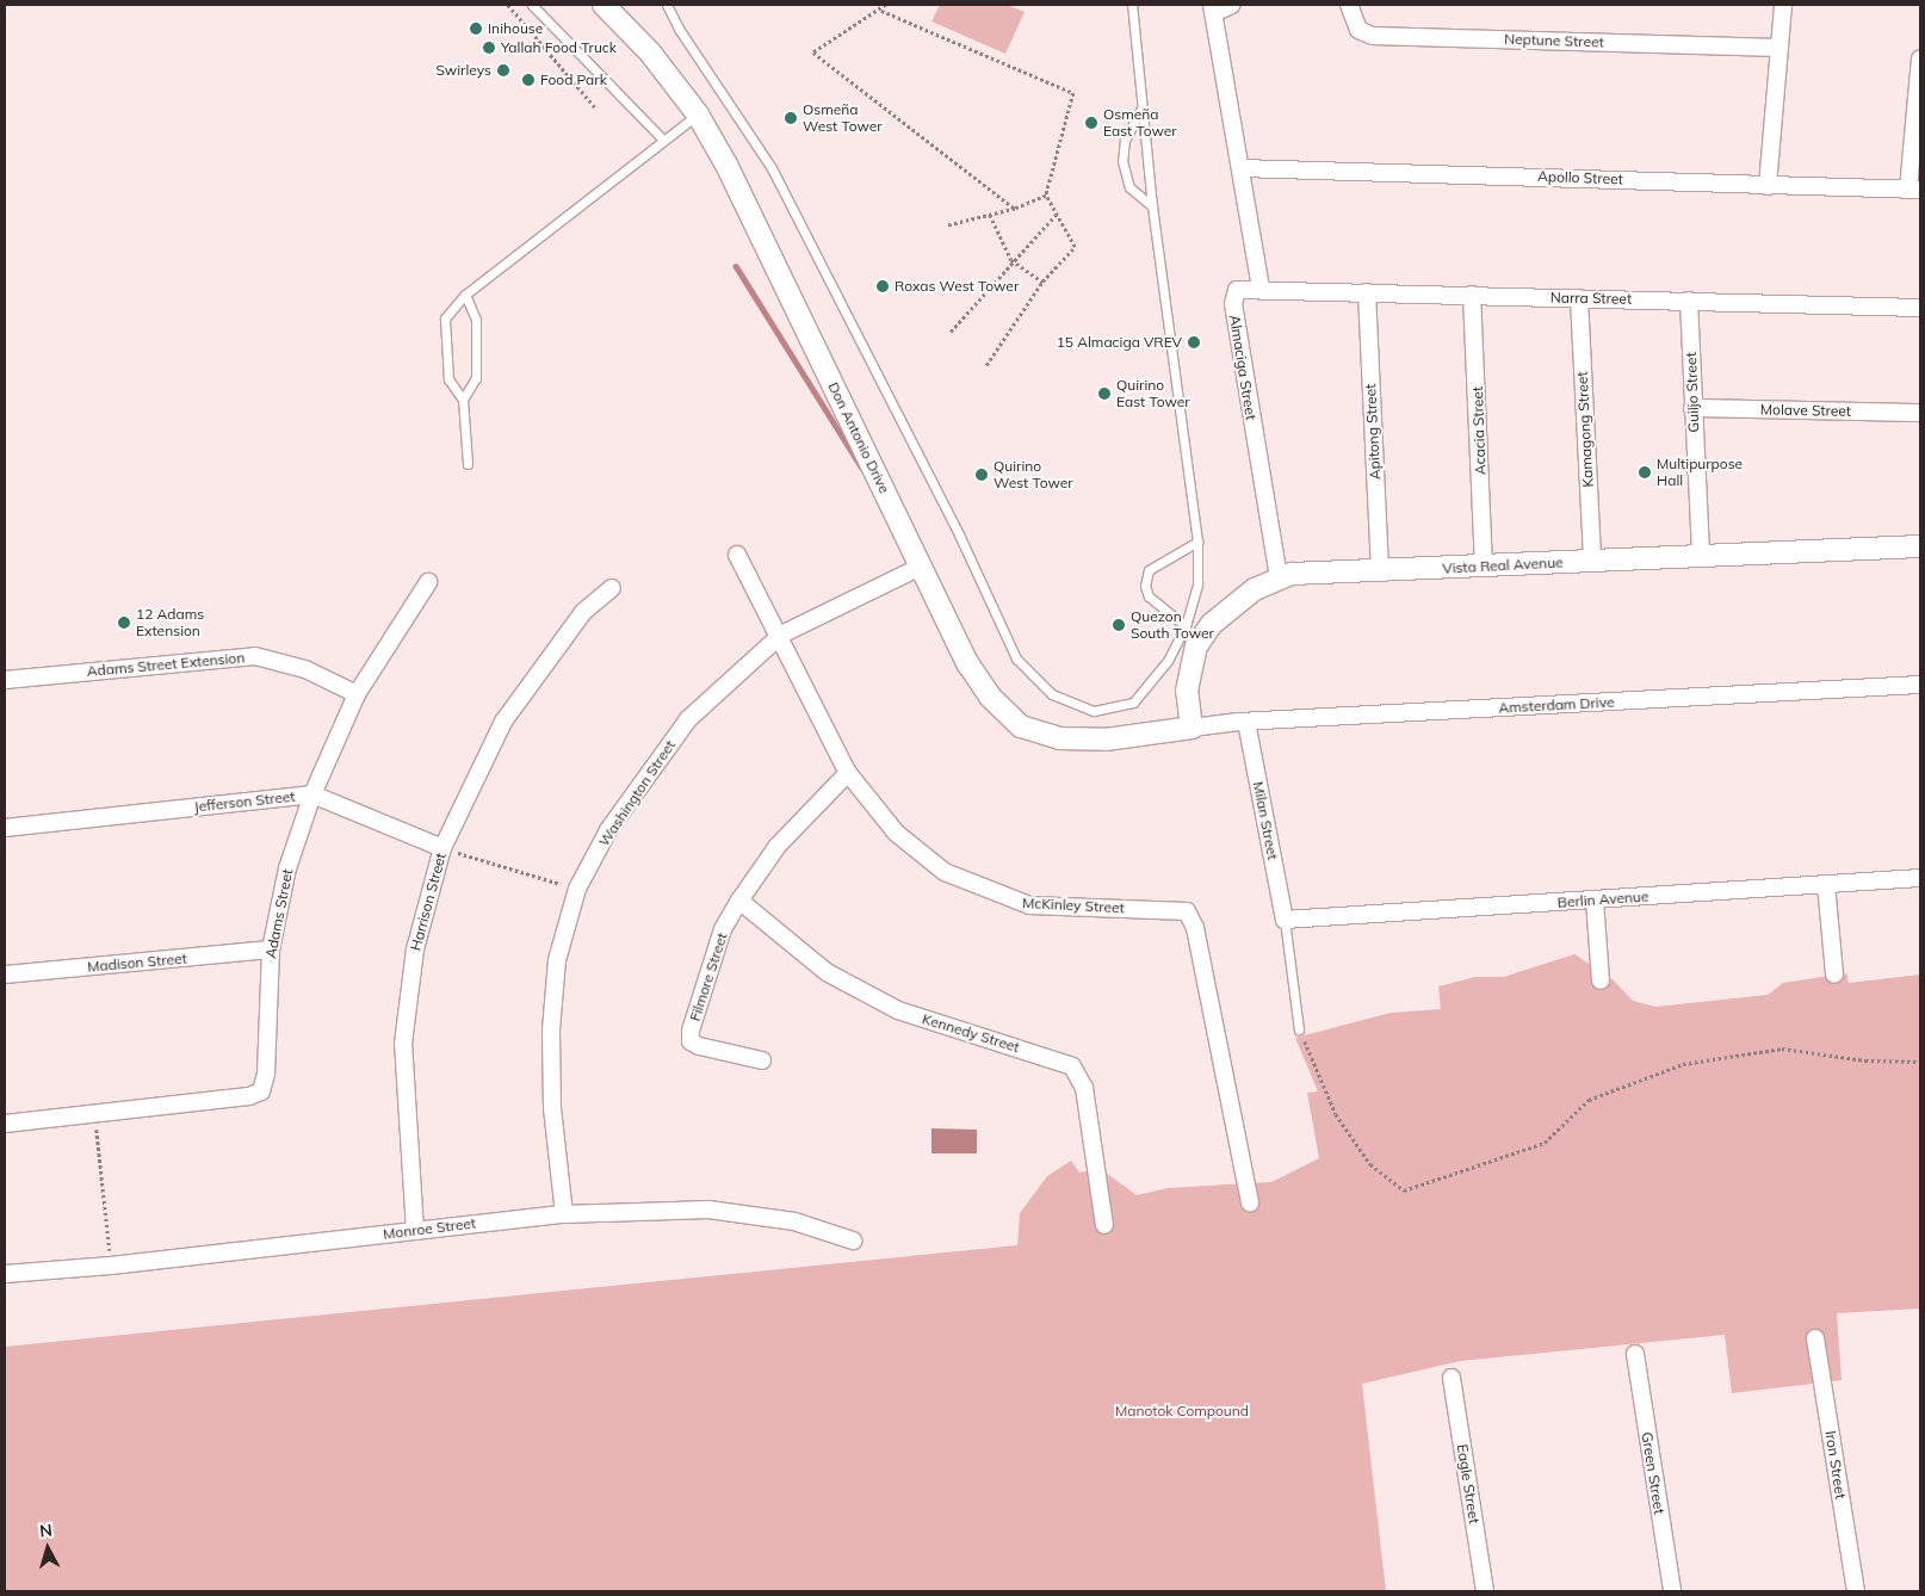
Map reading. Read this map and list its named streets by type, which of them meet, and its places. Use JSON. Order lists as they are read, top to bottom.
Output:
{
  "streets": {
    "street": [
      "Neptune Street",
      "Apollo Street",
      "Narra Street",
      "Almaciga Street",
      "Guiljo Street",
      "Molave Street",
      "Kamagong Street",
      "Acacia Street",
      "Apitong Street",
      "Don Antonio Drive",
      "Vista Real Avenue",
      "Adams Street Extension",
      "Amsterdam Drive",
      "Washington Street",
      "Jefferson Street",
      "Milan Street",
      "Berlin Avenue",
      "Harrison Street",
      "McKinley Street",
      "Adams Street",
      "Madison Street",
      "Filmore Street",
      "Kennedy Street",
      "Monroe Street",
      "Iron Street",
      "Green Street",
      "Eagle Street"
    ]
  },
  "crossings": [
    ["Narra Street", "Almaciga Street"],
    ["Narra Street", "Guiljo Street"],
    ["Narra Street", "Kamagong Street"],
    ["Narra Street", "Acacia Street"],
    ["Narra Street", "Apitong Street"],
    ["Almaciga Street", "Vista Real Avenue"],
    ["Guiljo Street", "Molave Street"],
    ["Guiljo Street", "Vista Real Avenue"],
    ["Kamagong Street", "Vista Real Avenue"],
    ["Acacia Street", "Vista Real Avenue"],
    ["Apitong Street", "Vista Real Avenue"],
    ["Don Antonio Drive", "Vista Real Avenue"],
    ["Don Antonio Drive", "Amsterdam Drive"],
    ["Don Antonio Drive", "Washington Street"],
    ["Vista Real Avenue", "Amsterdam Drive"],
    ["Adams Street Extension", "Adams Street"],
    ["Amsterdam Drive", "Milan Street"],
    ["Washington Street", "McKinley Street"],
    ["Washington Street", "Monroe Street"],
    ["Jefferson Street", "Harrison Street"],
    ["Jefferson Street", "Adams Street"],
    ["Milan Street", "Berlin Avenue"],
    ["Harrison Street", "Monroe Street"],
    ["McKinley Street", "Filmore Street"],
    ["Adams Street", "Madison Street"],
    ["Filmore Street", "Kennedy Street"]
  ],
  "parks": ["Manotok Compound"],
  "places": [
    "Inihouse",
    "Yallah Food Truck",
    "Swirleys",
    "Food Park",
    "Osmeña West Tower",
    "Osmeña East Tower",
    "Roxas West Tower",
    "15 Almaciga VREV",
    "Quirino East Tower",
    "Multipurpose Hall",
    "Quirino West Tower",
    "12 Adams Extension",
    "Quezon South Tower"
  ],
  "north": "top"
}
